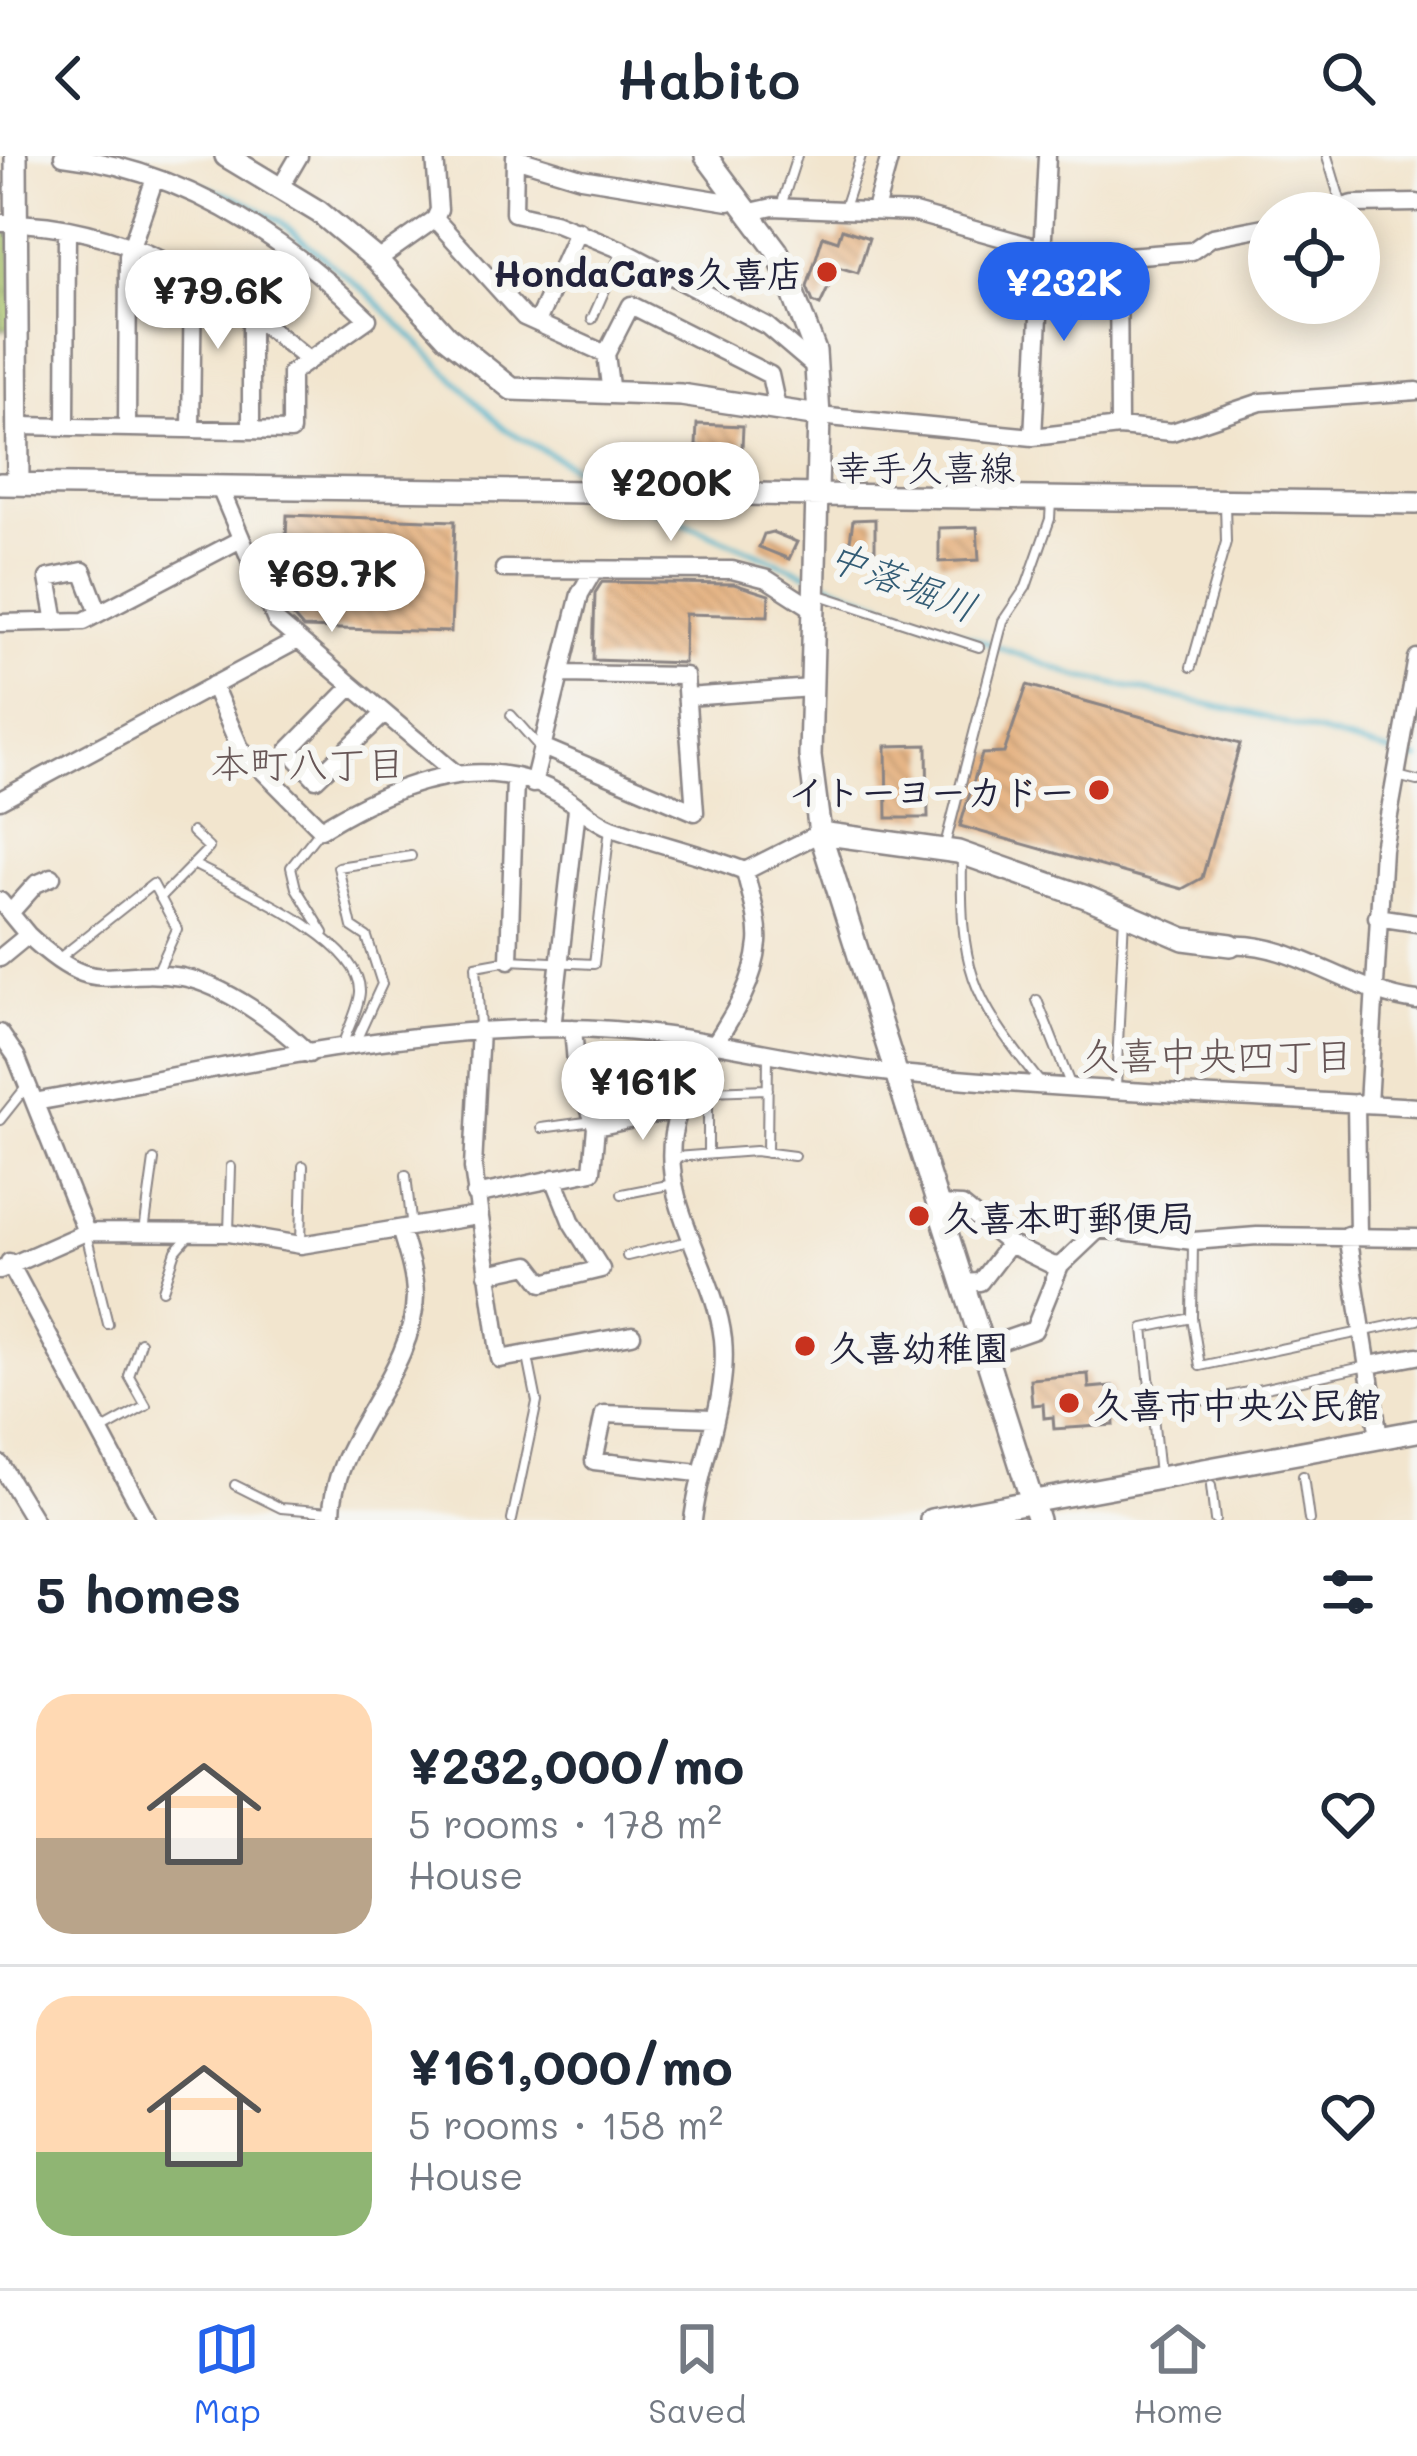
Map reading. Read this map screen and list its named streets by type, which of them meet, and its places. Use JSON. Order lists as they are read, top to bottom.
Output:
{
  "streets": {
    "street": ["幸手久喜線"]
  },
  "districts": ["本町八丁目", "久喜中央四丁目"],
  "water": ["中落堀川"],
  "places": [
    "HondaCars久喜店",
    "イトーヨーカドー",
    "久喜本町郵便局",
    "久喜幼稚園",
    "久喜市中央公民館"
  ],
  "page": {
    "header": "Habito",
    "price": [
      "¥232K",
      "¥79.6K",
      "¥200K",
      "¥69.7K",
      "¥161K"
    ],
    "heading": "5 homes",
    "list": [
      {
        "name": "¥232,000/mo",
        "note": "5 rooms · 178 m² · House"
      },
      {
        "name": "¥161,000/mo",
        "note": "5 rooms · 158 m² · House"
      }
    ],
    "tabs": ["Map", "Saved", "Home"]
  }
}
